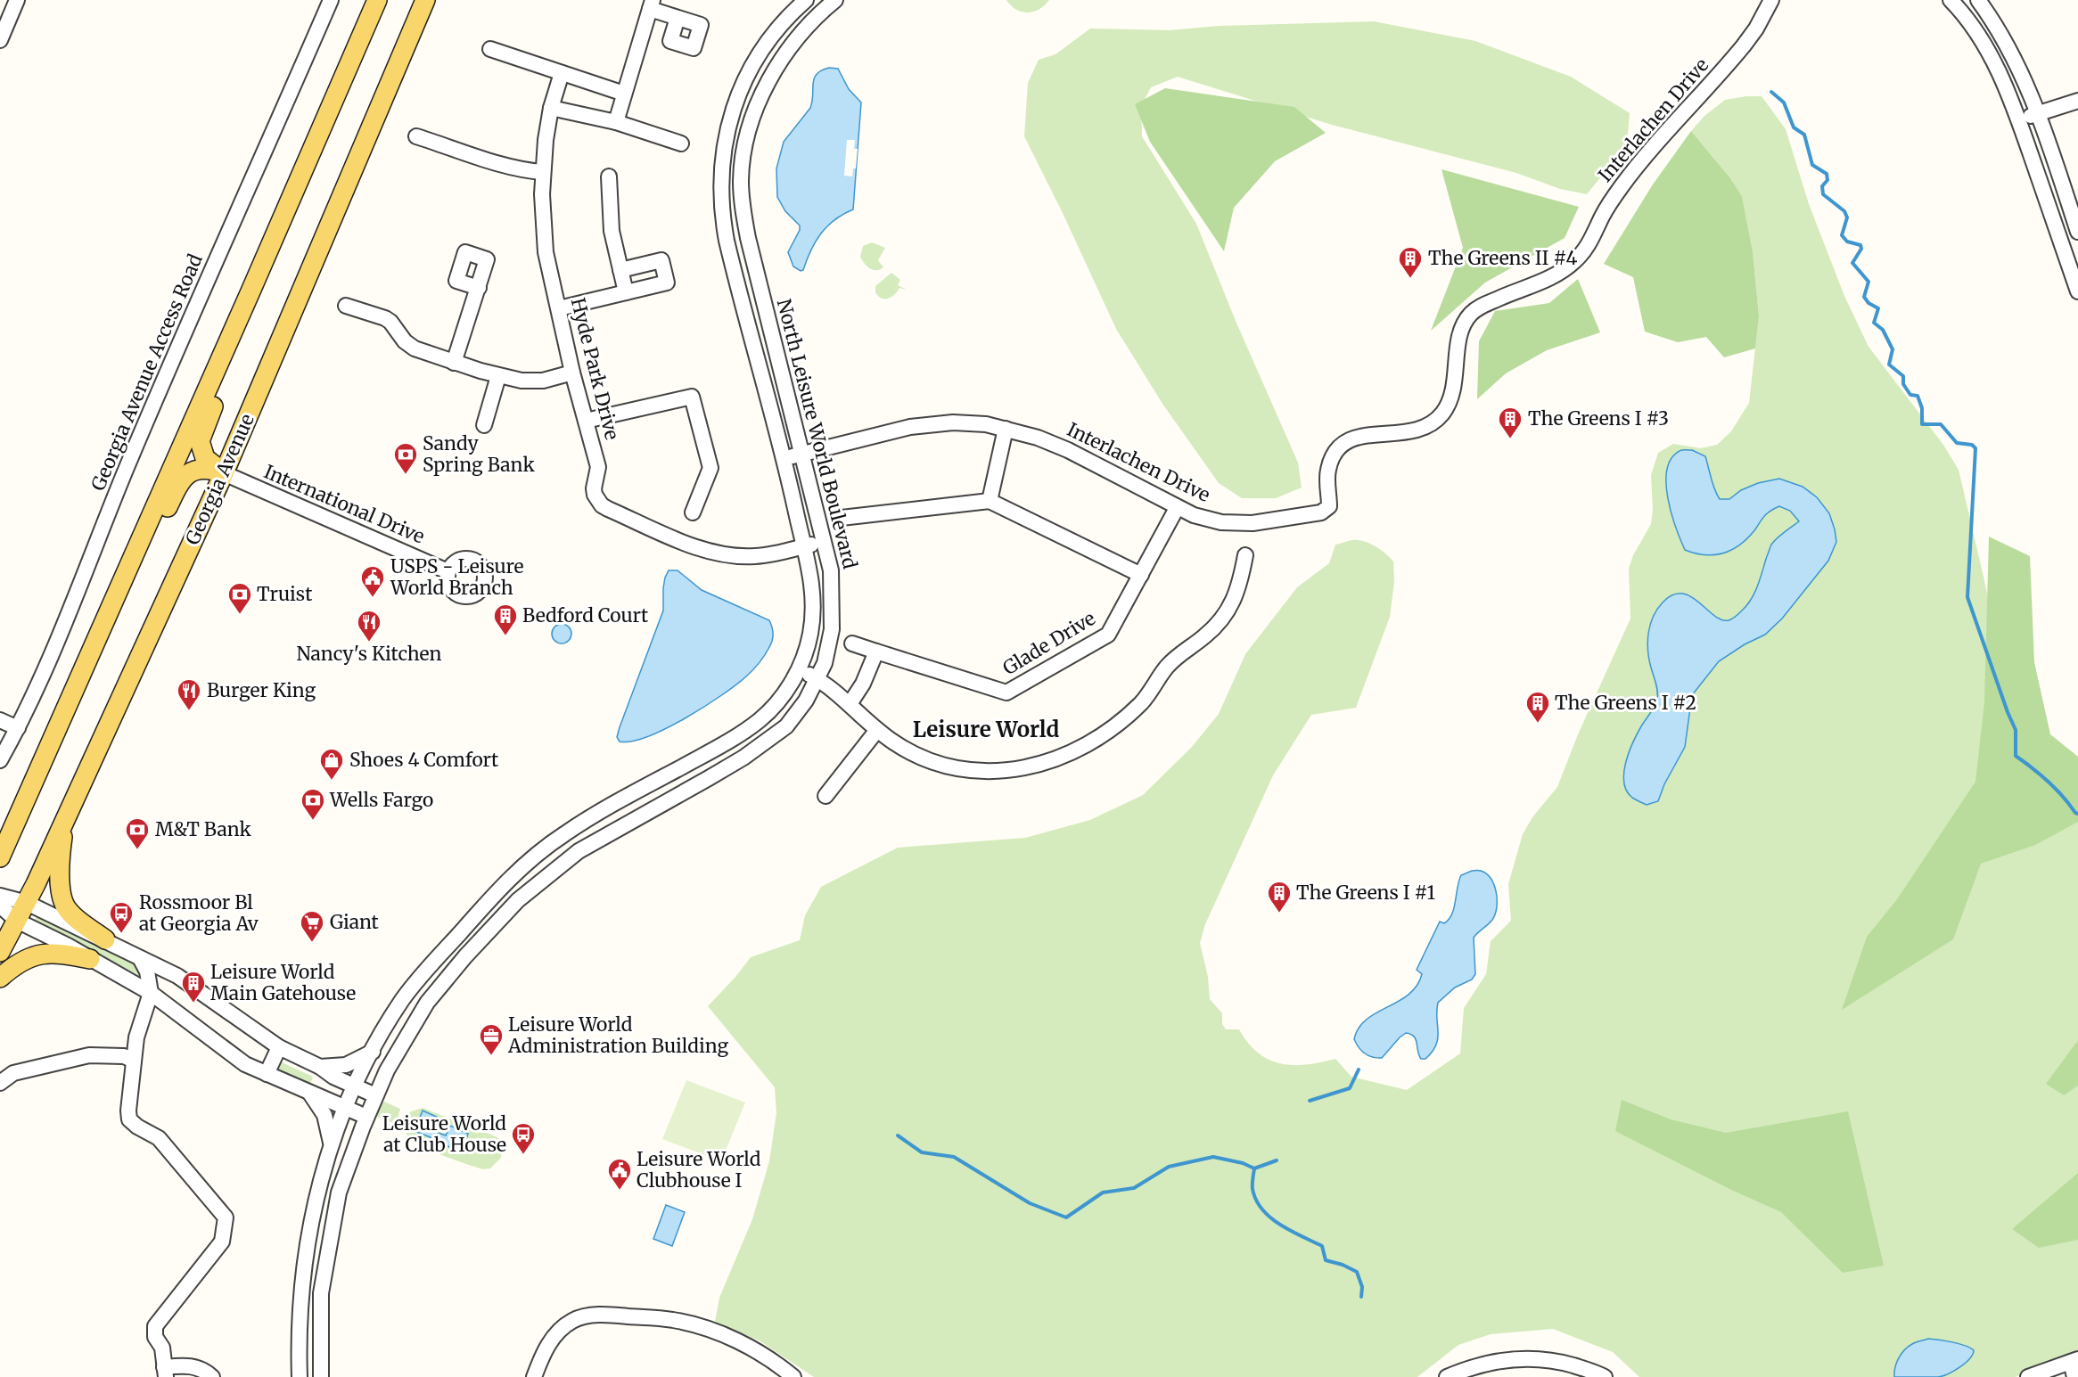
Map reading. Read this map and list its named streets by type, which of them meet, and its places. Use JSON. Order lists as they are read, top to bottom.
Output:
{
  "streets": {
    "main road": ["Georgia Avenue"],
    "street": [
      "Interlachen Drive",
      "Hyde Park Drive",
      "Georgia Avenue Access Road",
      "North Leisure World Boulevard",
      "International Drive",
      "Glade Drive"
    ]
  },
  "crossings": [
    ["Interlachen Drive", "North Leisure World Boulevard"],
    ["Interlachen Drive", "Glade Drive"],
    ["Hyde Park Drive", "North Leisure World Boulevard"],
    ["Georgia Avenue", "International Drive"]
  ],
  "districts": ["Leisure World"],
  "places": {
    "building": [
      "The Greens II #4",
      "The Greens I #3",
      "Bedford Court",
      "The Greens I #2",
      "The Greens I #1",
      "Leisure World Main Gatehouse"
    ],
    "bank": [
      "Sandy Spring Bank",
      "Truist",
      "Wells Fargo",
      "M&T Bank"
    ],
    "public building": ["USPS - Leisure World Branch", "Leisure World Clubhouse I"],
    "restaurant": ["Nancy's Kitchen", "Burger King"],
    "shop": ["Shoes 4 Comfort"],
    "bus stop": ["Rossmoor Bl at Georgia Av", "Leisure World at Club House"],
    "supermarket": ["Giant"],
    "office": ["Leisure World Administration Building"]
  }
}
